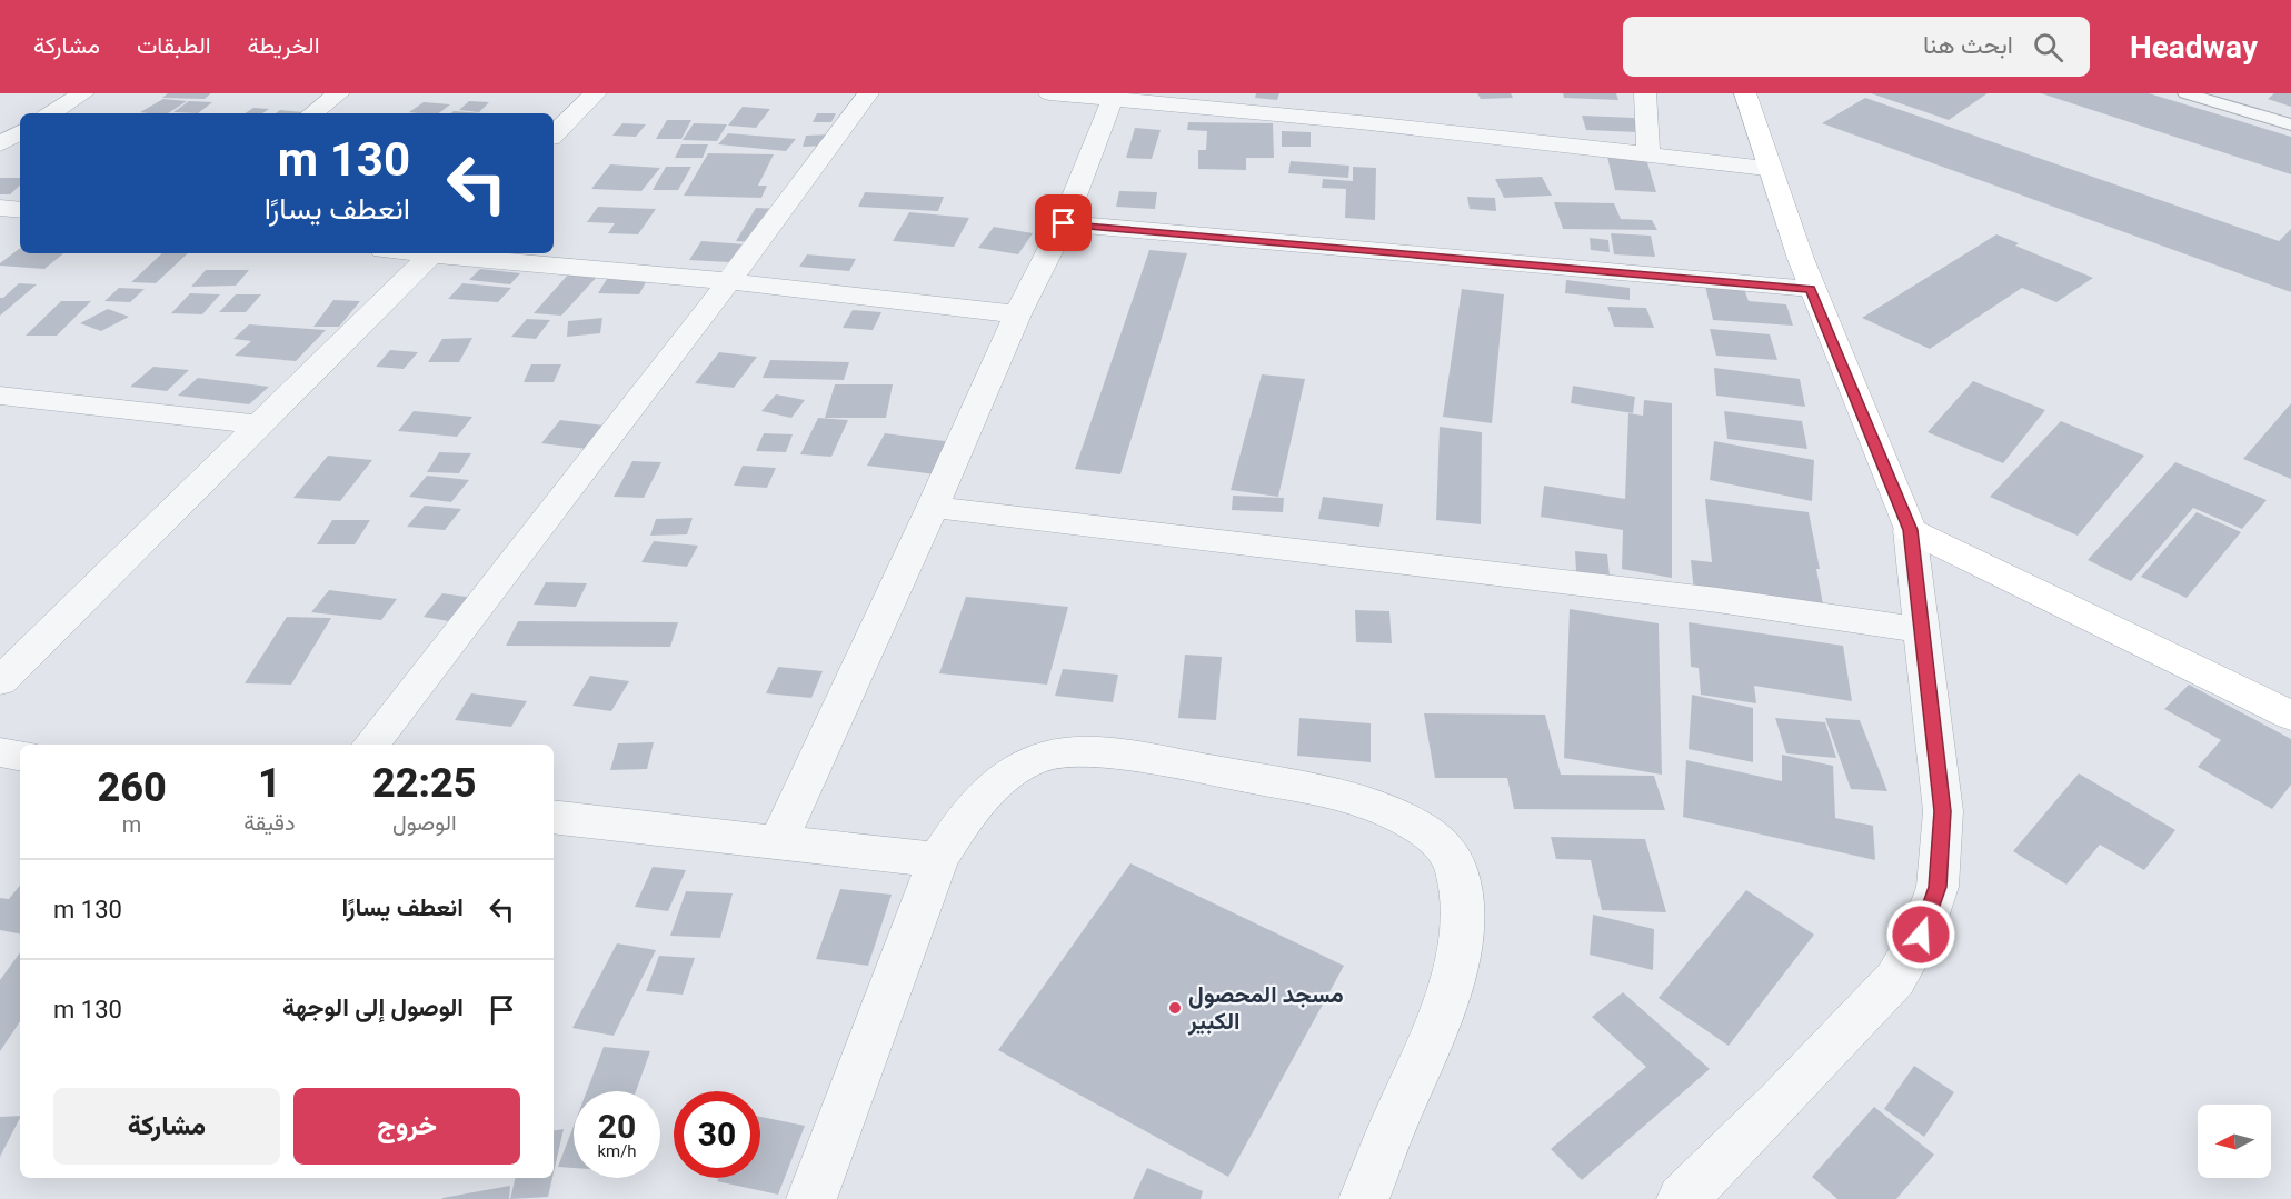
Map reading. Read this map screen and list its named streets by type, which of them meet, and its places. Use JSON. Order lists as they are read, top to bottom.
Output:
{
  "places": ["مسجد المحصول الكبير"],
  "north": "left",
  "page": {
    "header": "Headway",
    "search": "ابحث هنا",
    "nav": ["الخريطة", "الطبقات", "مشاركة"],
    "turn": ["130 m", "انعطف يسارًا"],
    "eta": [
      "22:25",
      "الوصول",
      "1",
      "دقيقة",
      "260",
      "m"
    ],
    "list": [
      {
        "name": "انعطف يسارًا",
        "value": "130 m"
      },
      {
        "name": "الوصول إلى الوجهة",
        "value": "130 m"
      }
    ],
    "buttons": ["خروج", "مشاركة"],
    "speed": "20 km/h",
    "limit": "30"
  }
}
